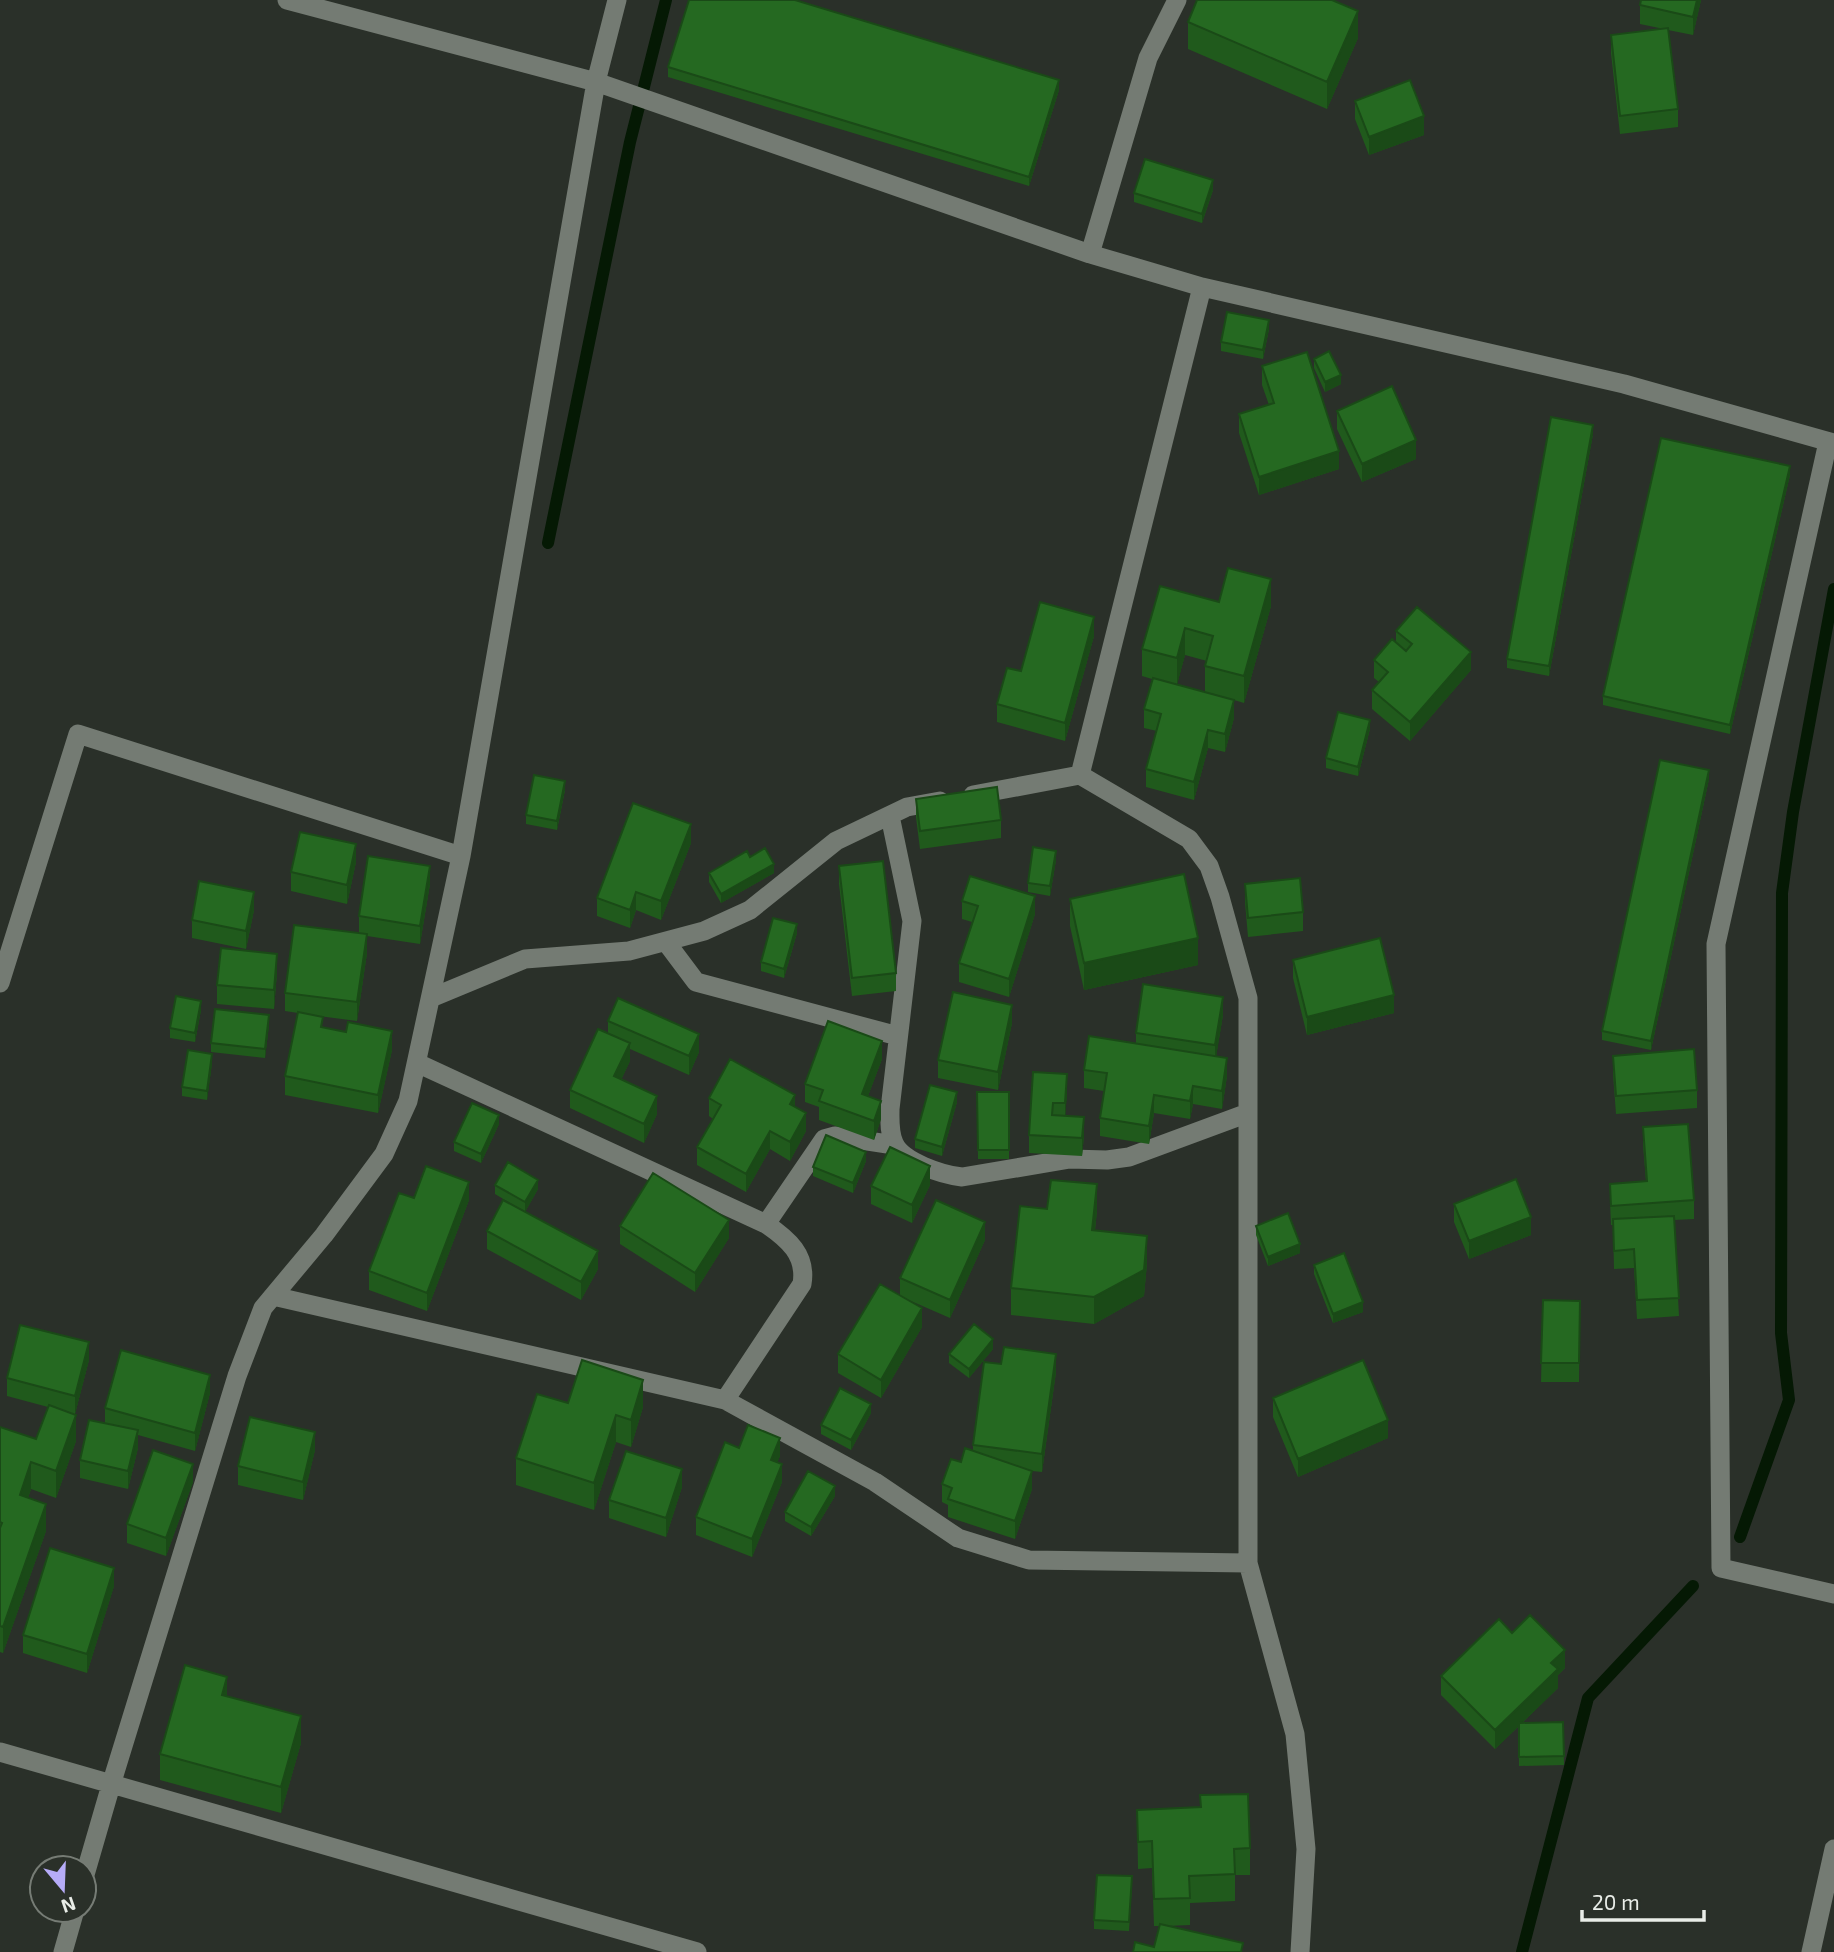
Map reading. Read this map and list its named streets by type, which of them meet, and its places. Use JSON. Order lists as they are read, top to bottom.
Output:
{
  "scale_bar": "20 m",
  "north": "bottom"
}
